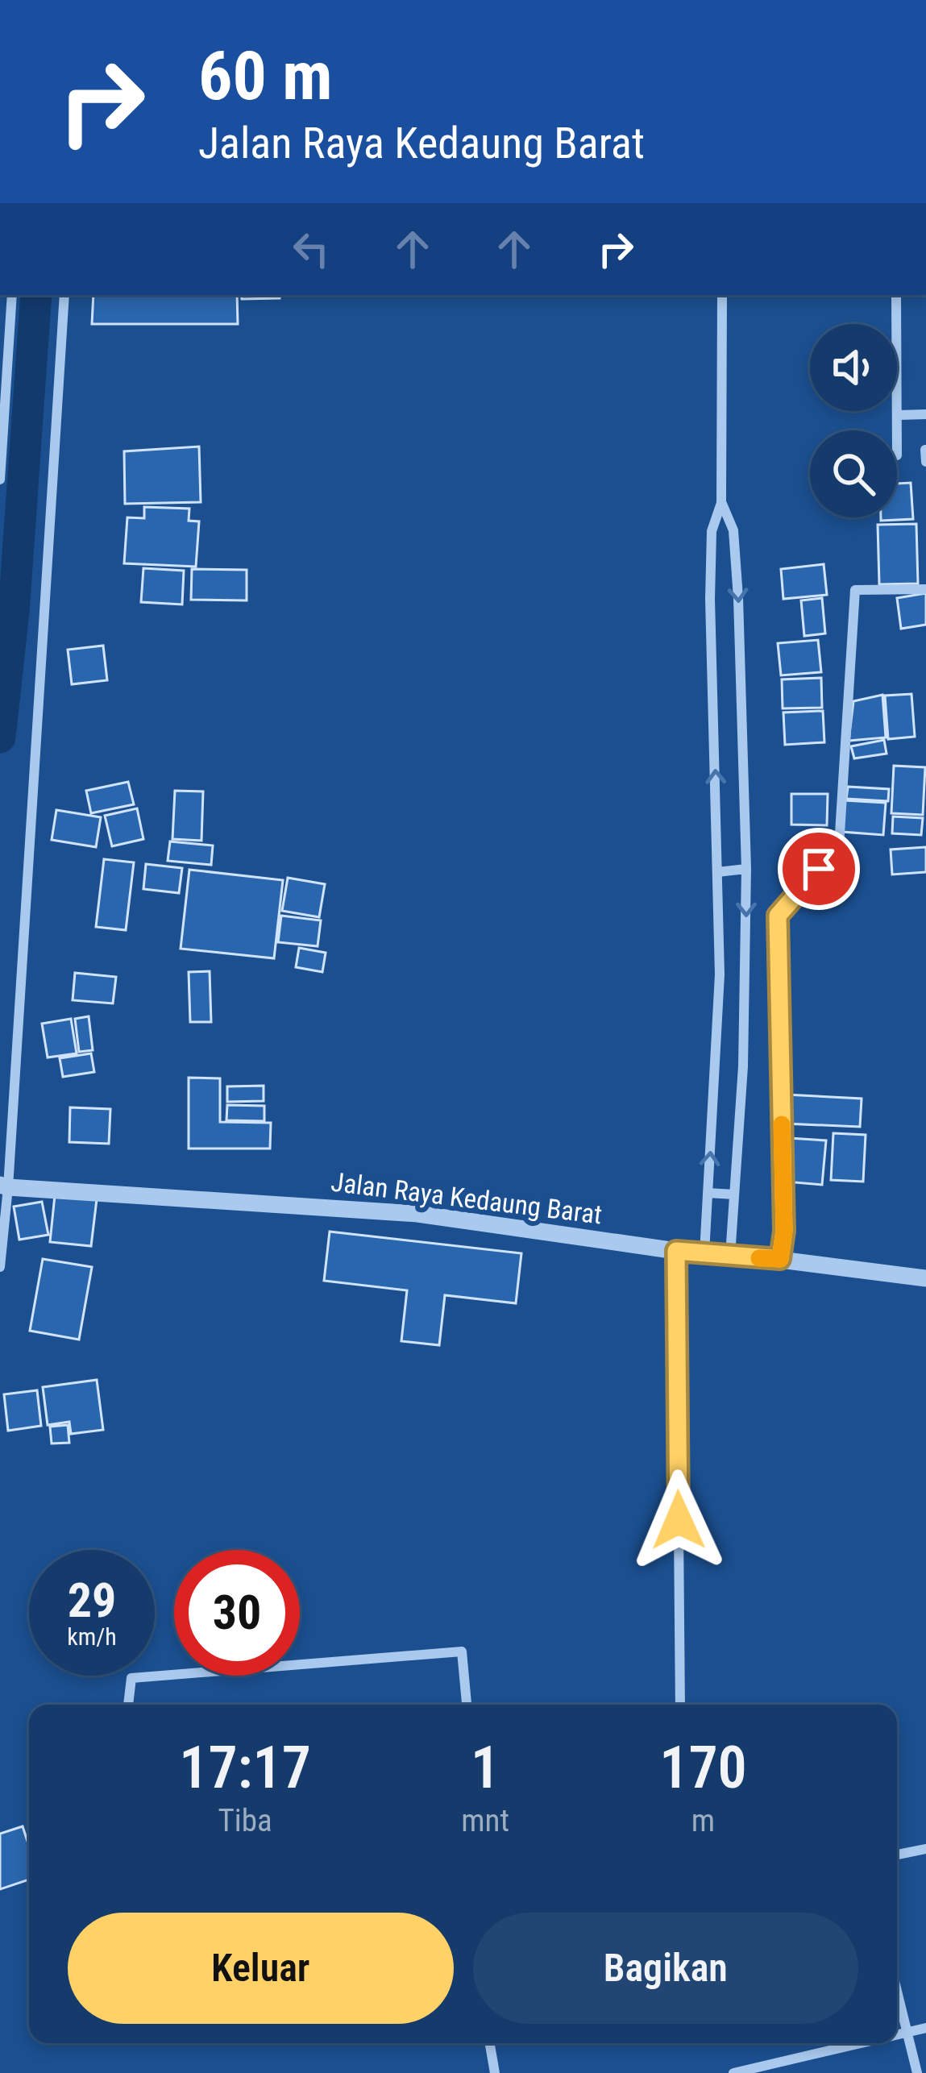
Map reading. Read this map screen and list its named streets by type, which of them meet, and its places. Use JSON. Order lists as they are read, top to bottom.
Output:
{
  "streets": {
    "street": ["Jalan Raya Kedaung Barat"]
  },
  "page": {
    "turn": ["60 m", "Jalan Raya Kedaung Barat"],
    "speed": "29 km/h",
    "limit": "30",
    "eta": [
      "17:17",
      "Tiba",
      "1",
      "mnt",
      "170",
      "m"
    ],
    "buttons": ["Keluar", "Bagikan"]
  }
}
